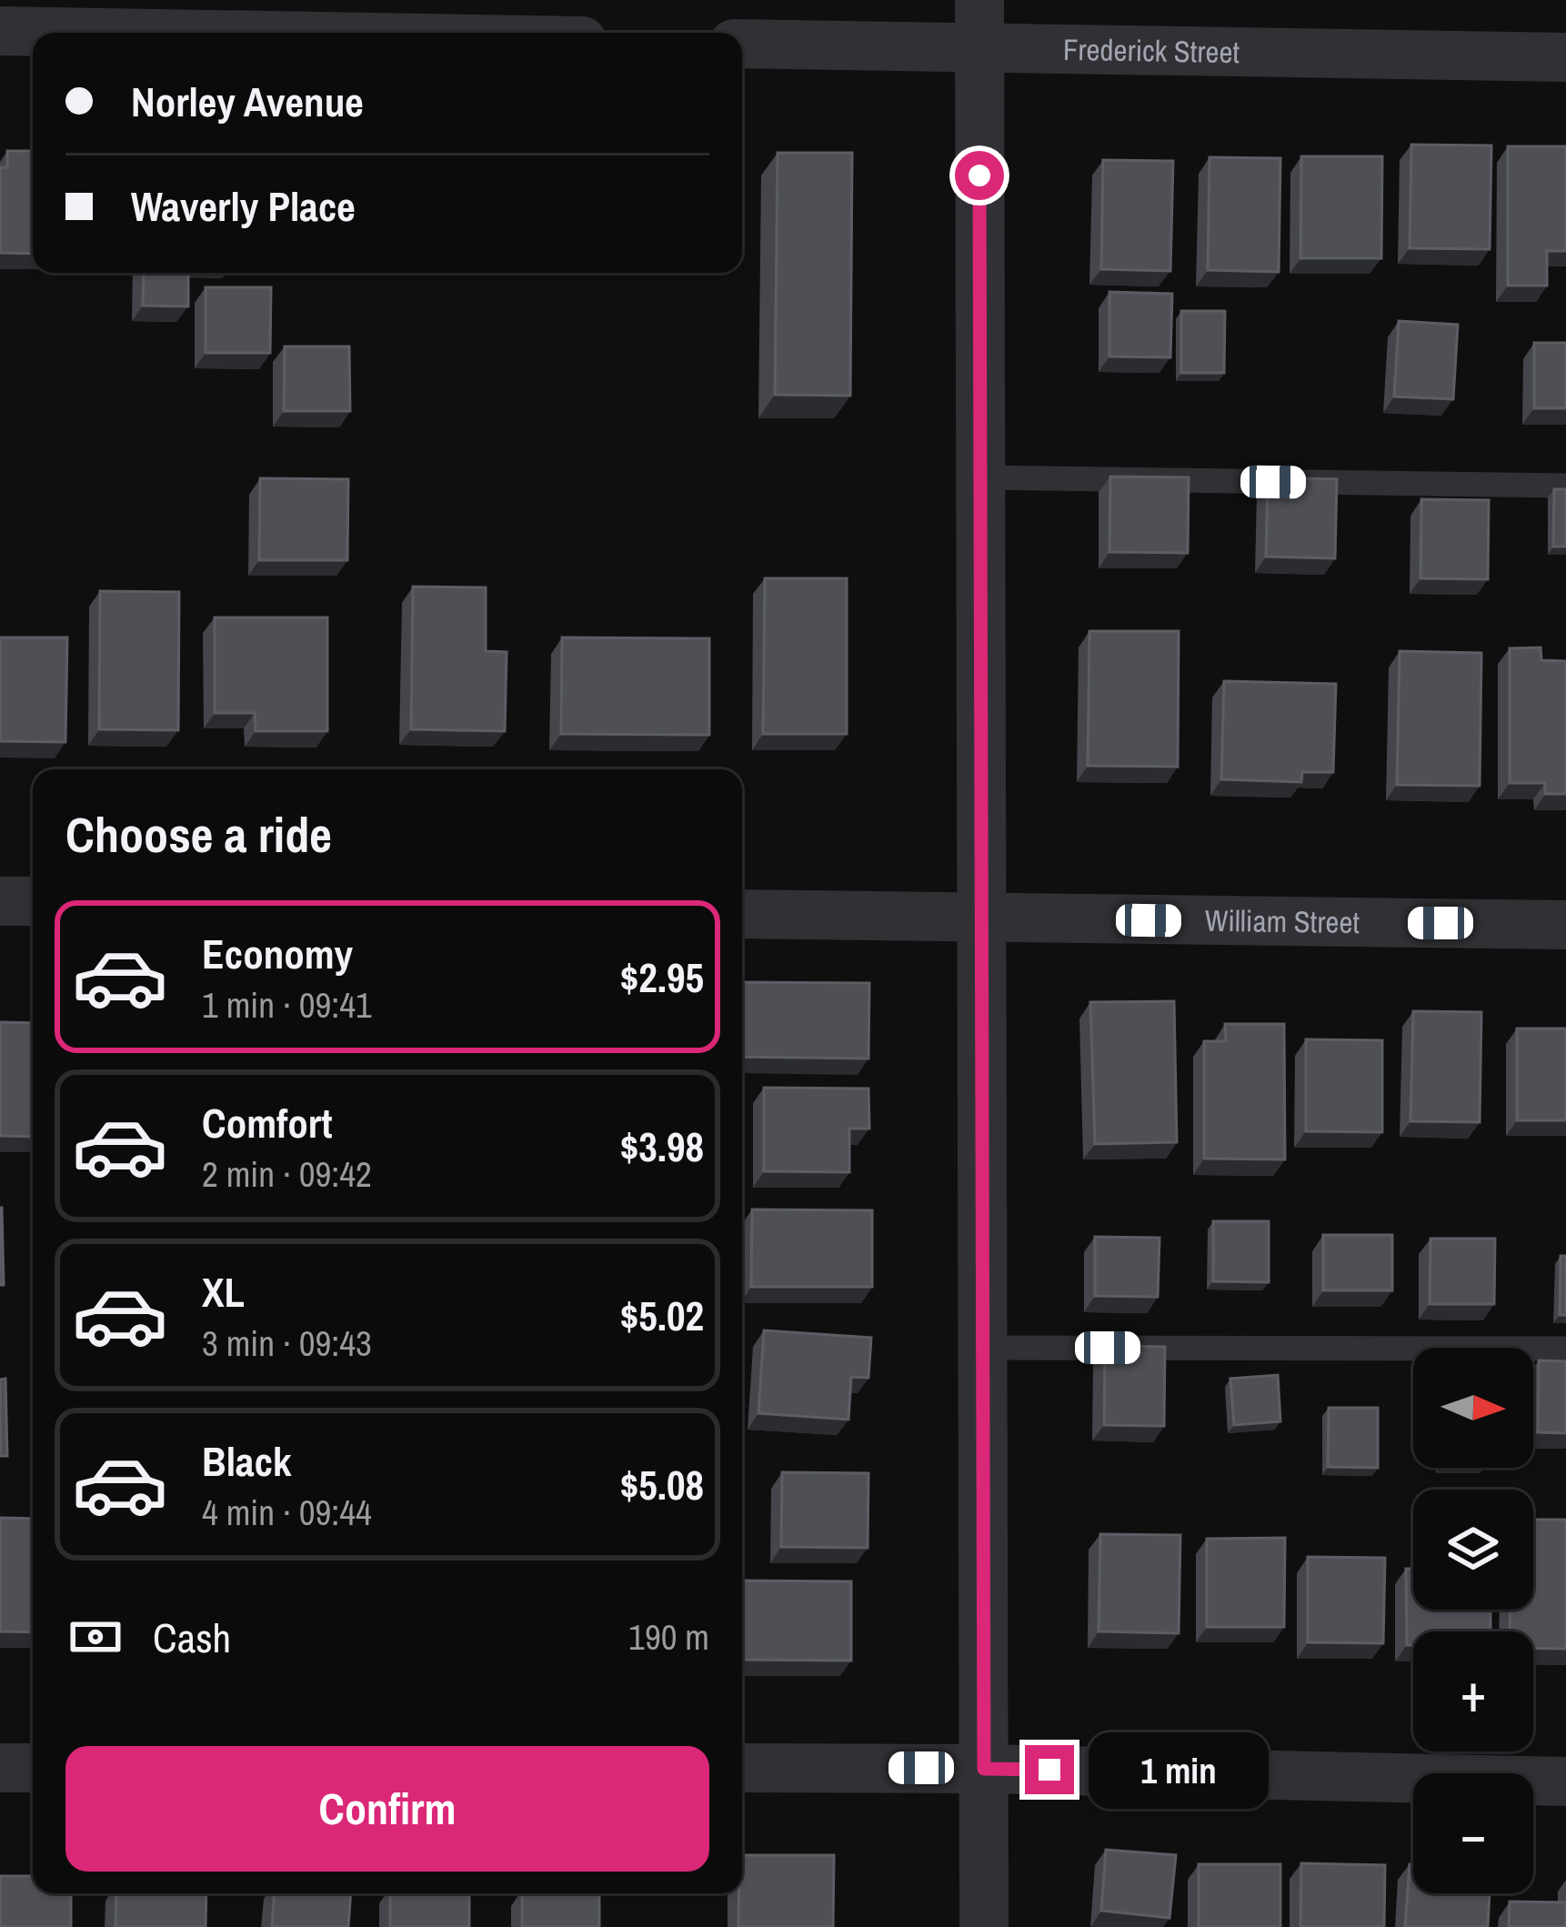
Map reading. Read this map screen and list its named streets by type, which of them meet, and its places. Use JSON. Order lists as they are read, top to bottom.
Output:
{
  "streets": {
    "street": ["Frederick Street", "William Street"]
  },
  "north": "right",
  "page": {
    "banner": ["Norley Avenue", "Waverly Place"],
    "heading": "Choose a ride",
    "list": [
      {
        "name": "Economy",
        "note": "1 min · 09:41",
        "value": "$2.95"
      },
      {
        "name": "Comfort",
        "note": "2 min · 09:42",
        "value": "$3.98"
      },
      {
        "name": "XL",
        "note": "3 min · 09:43",
        "value": "$5.02"
      },
      {
        "name": "Black",
        "note": "4 min · 09:44",
        "value": "$5.08"
      }
    ],
    "map_buttons": ["+", "−"],
    "pay": ["Cash", "190 m"],
    "buttons": "Confirm",
    "bubble": "1 min"
  }
}
